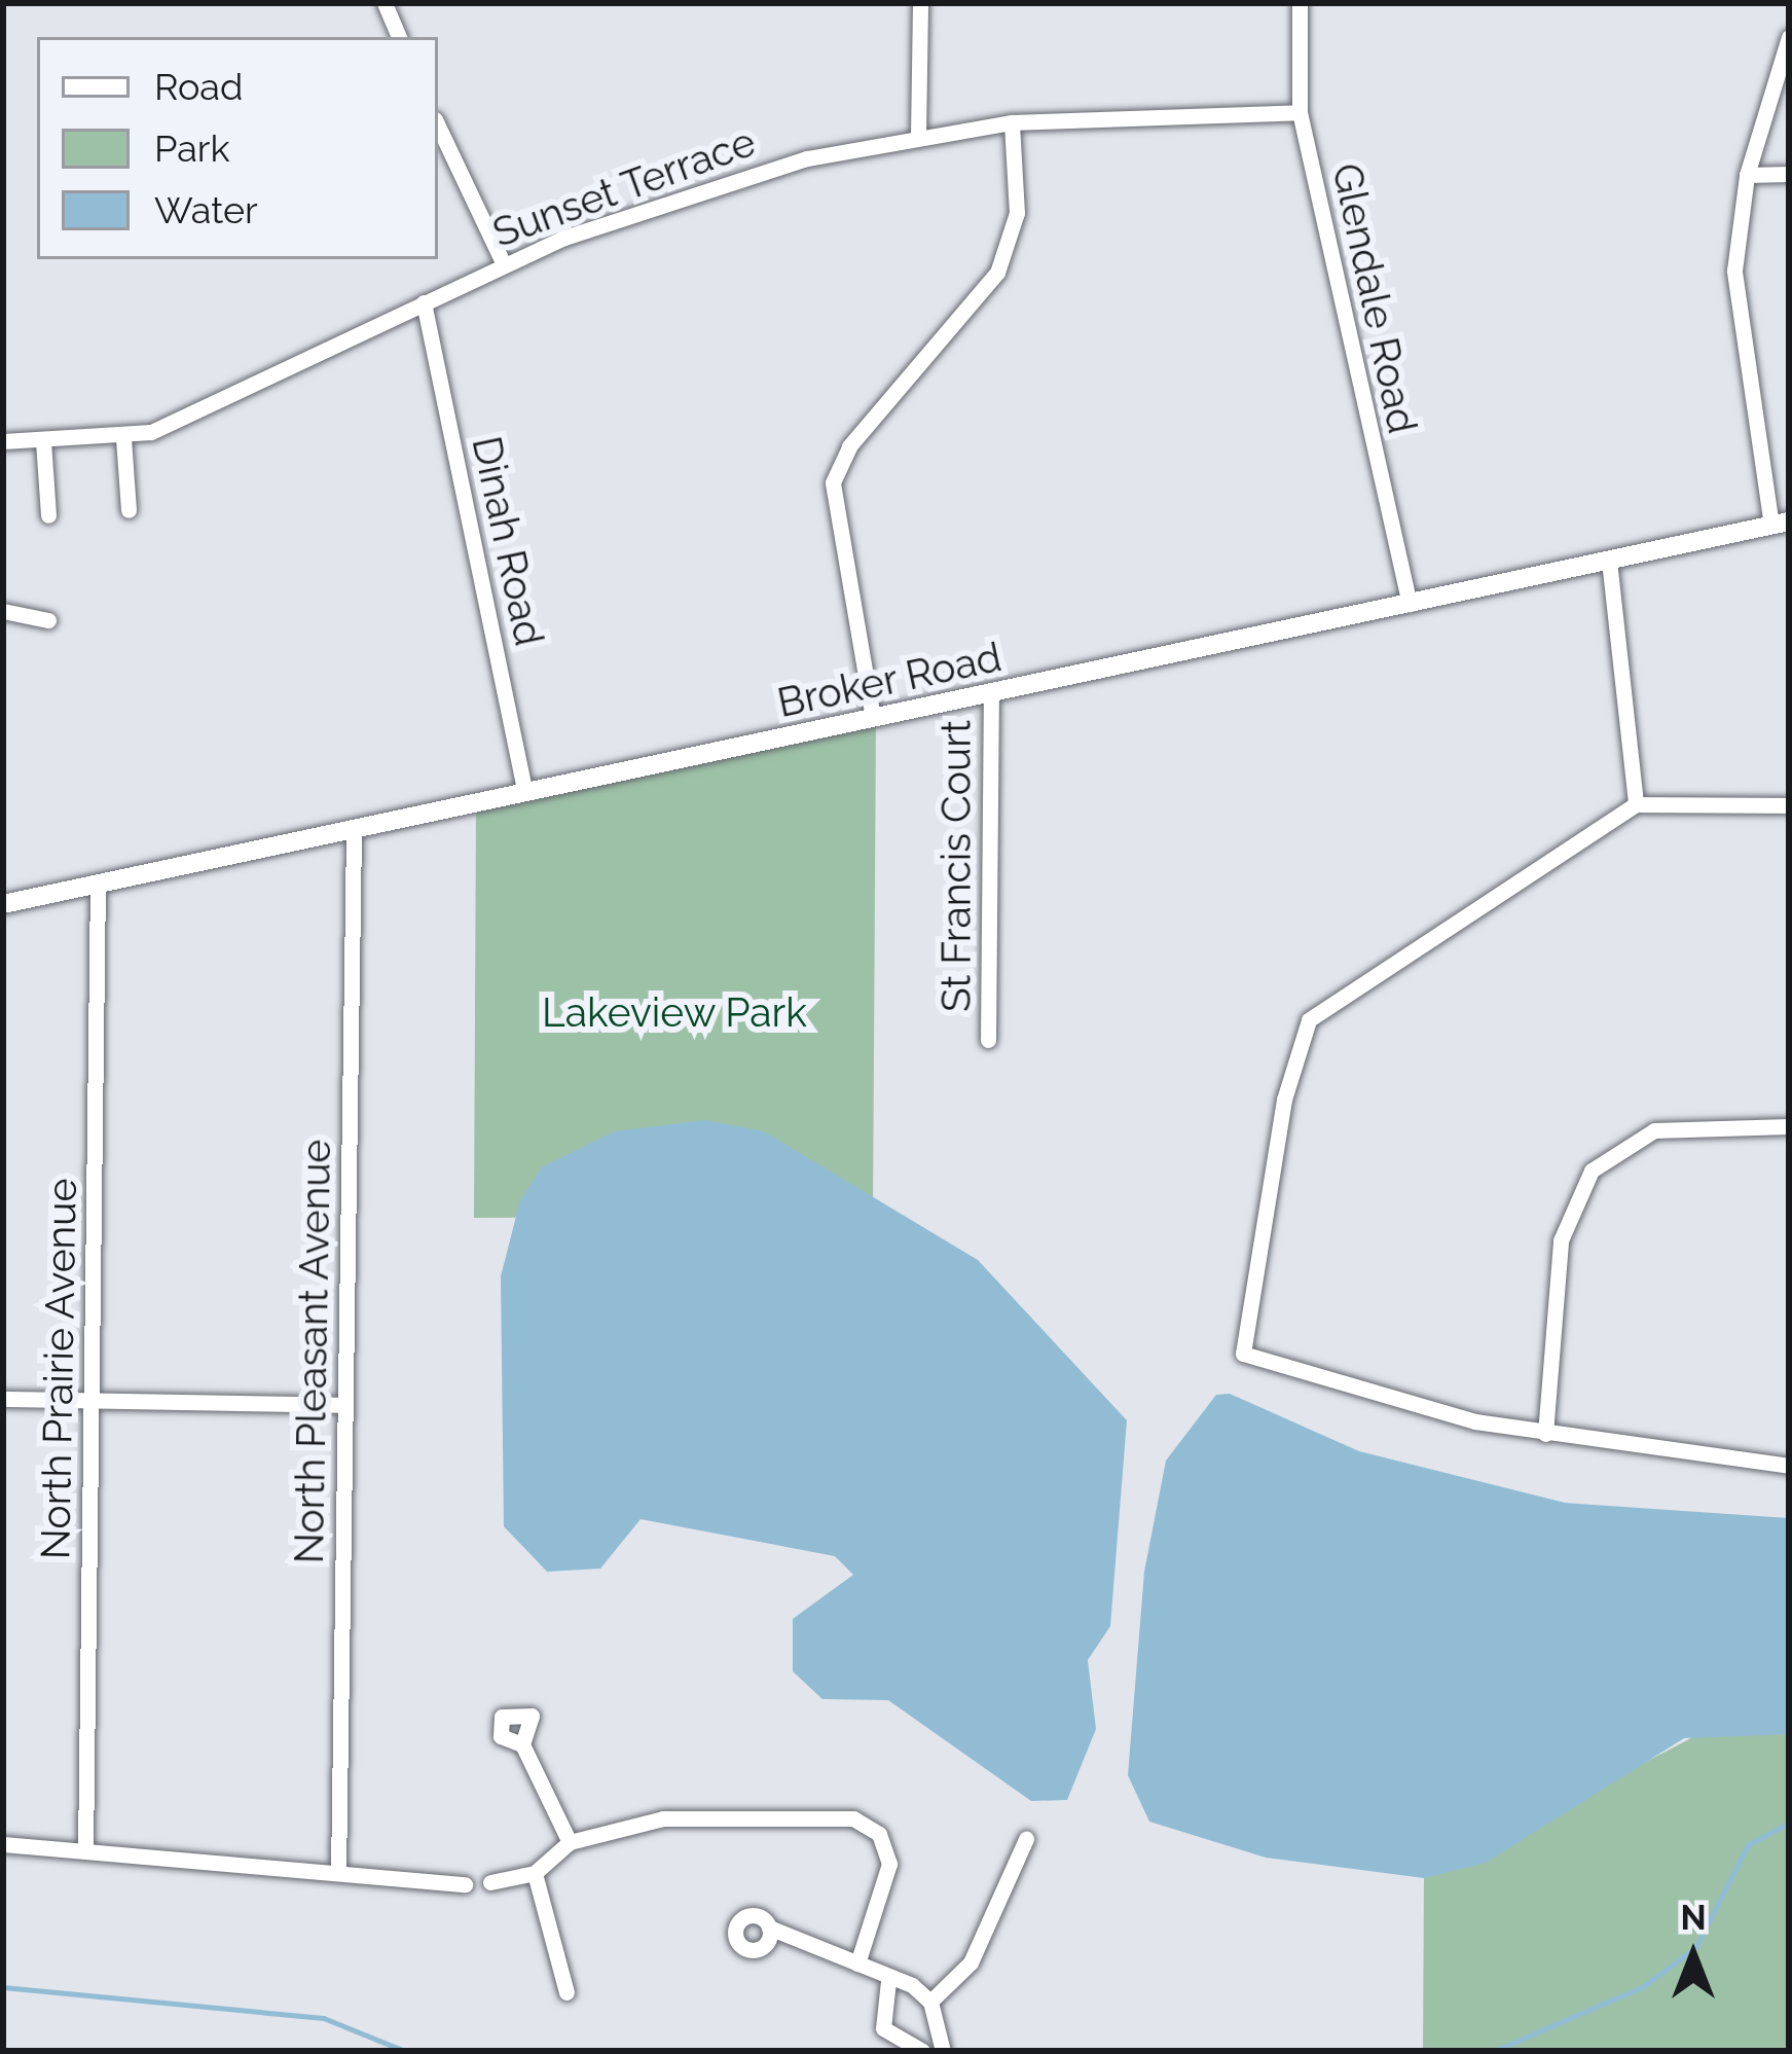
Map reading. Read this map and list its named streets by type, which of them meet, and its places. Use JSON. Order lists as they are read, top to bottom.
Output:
{
  "streets": {
    "street": [
      "Sunset Terrace",
      "Glendale Road",
      "Dinah Road",
      "Broker Road",
      "St Francis Court",
      "North Pleasant Avenue",
      "North Prairie Avenue"
    ]
  },
  "crossings": [
    ["Sunset Terrace", "Glendale Road"],
    ["Sunset Terrace", "Dinah Road"],
    ["Glendale Road", "Broker Road"],
    ["Dinah Road", "Broker Road"],
    ["Broker Road", "St Francis Court"],
    ["Broker Road", "North Pleasant Avenue"],
    ["Broker Road", "North Prairie Avenue"]
  ],
  "parks": ["Lakeview Park"],
  "legend": ["Road", "Park", "Water"],
  "north": "top"
}
